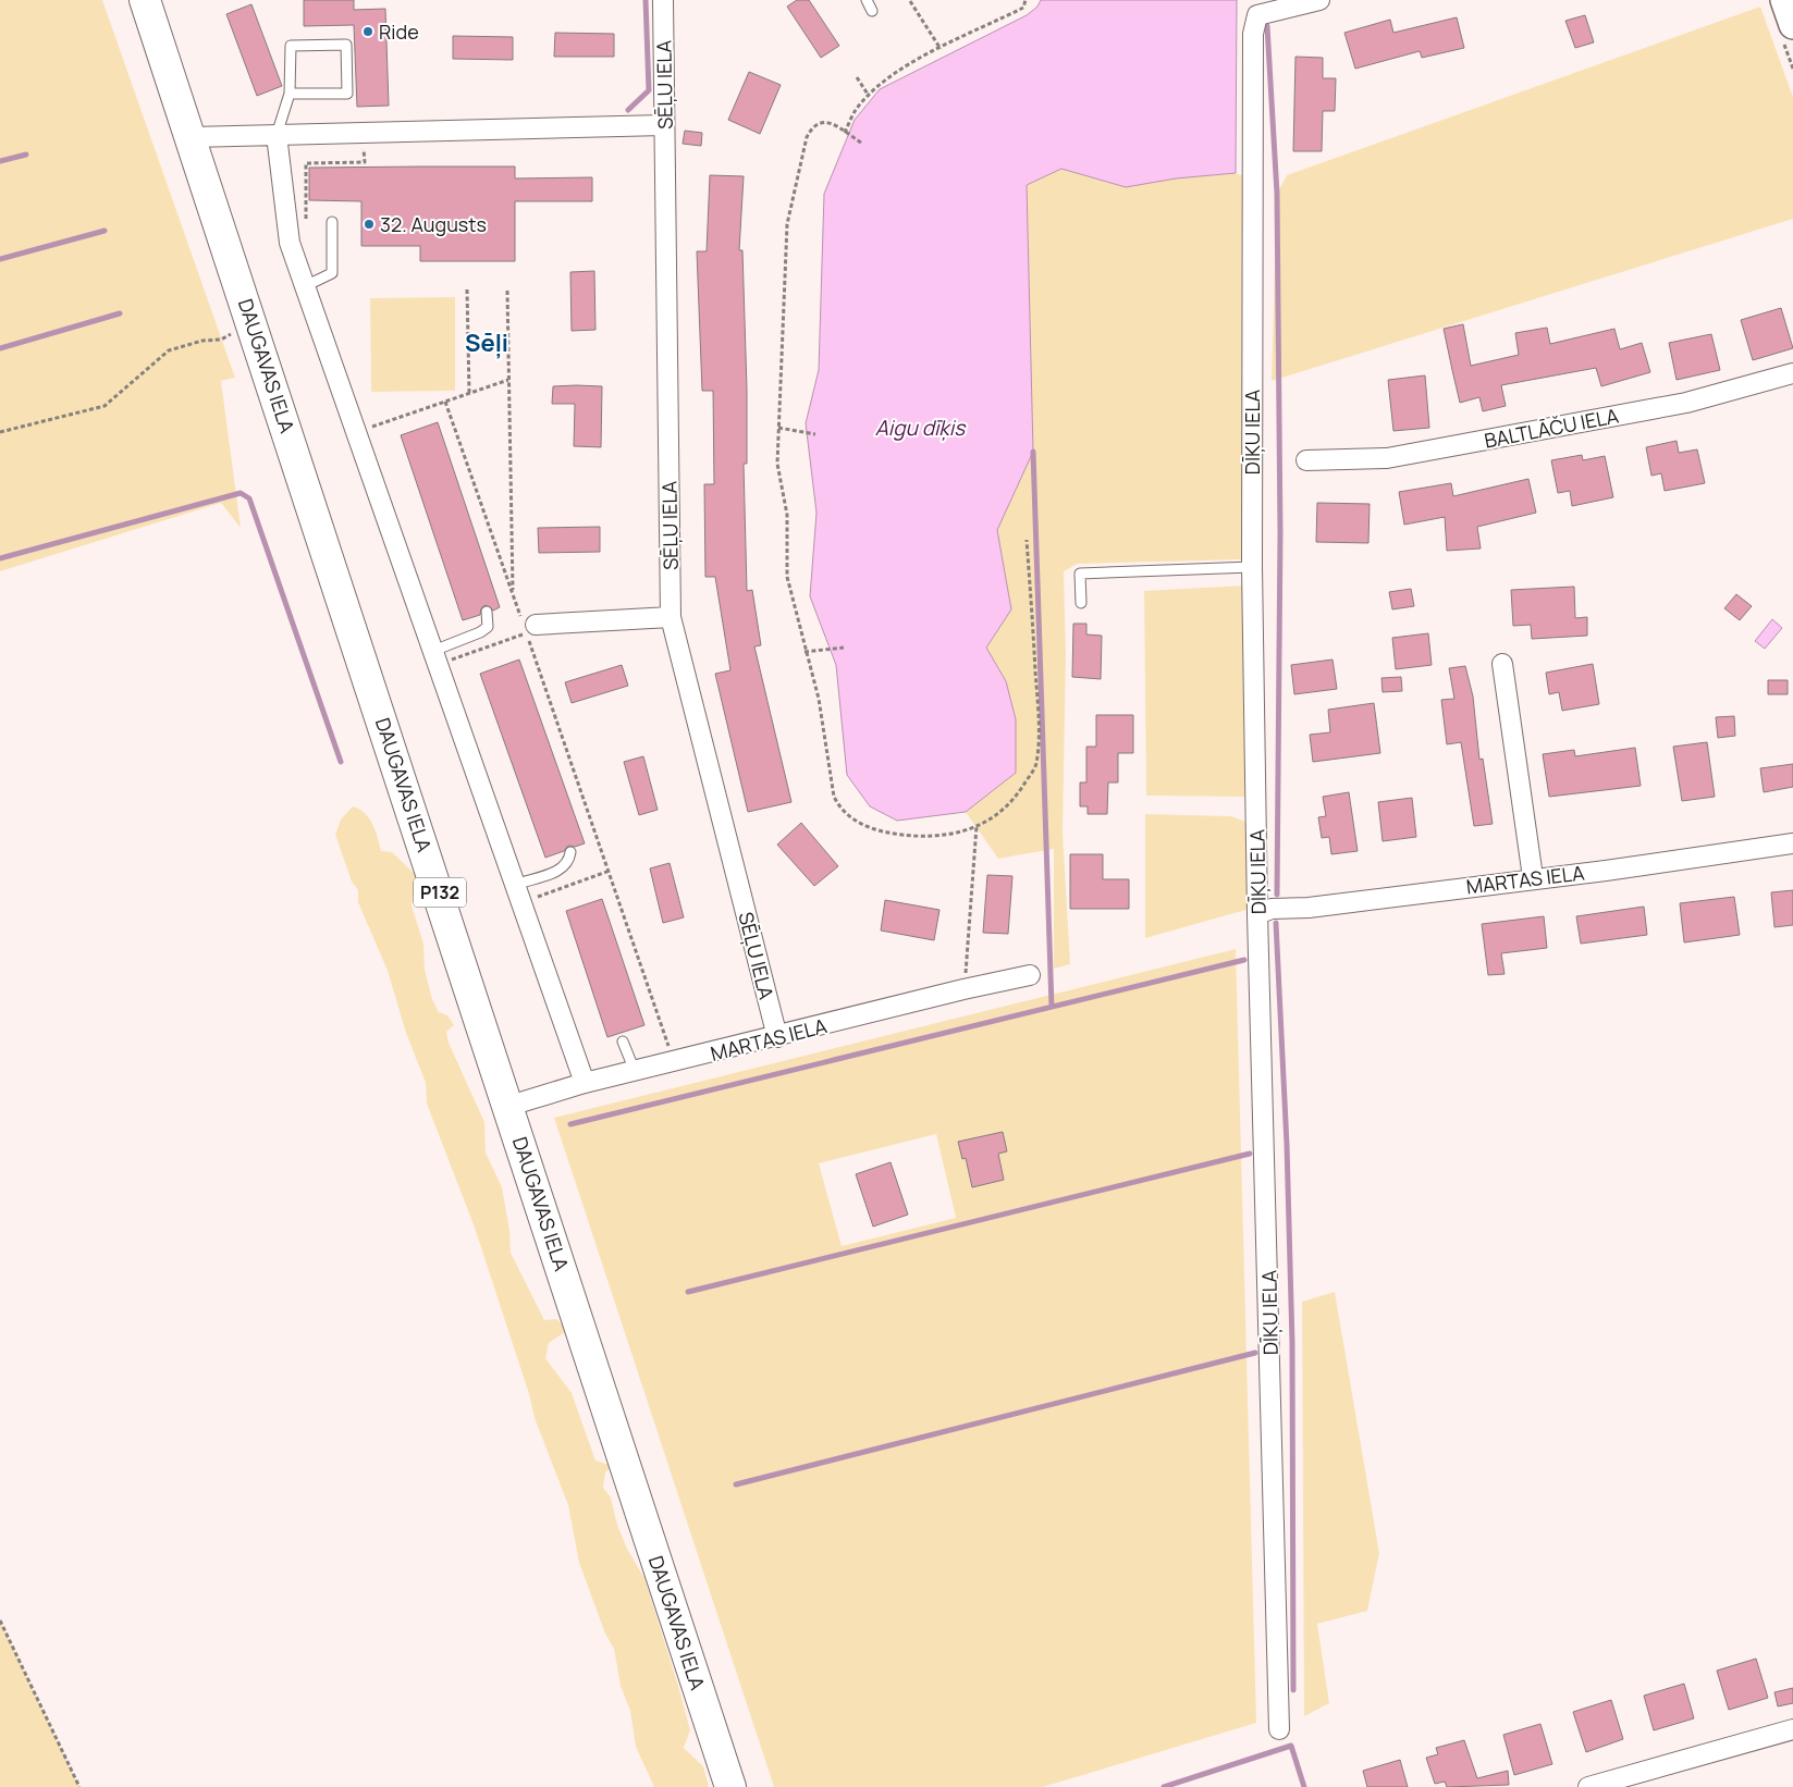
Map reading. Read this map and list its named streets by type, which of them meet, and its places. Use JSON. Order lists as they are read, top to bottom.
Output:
{
  "streets": {
    "main road": ["DAUGAVAS IELA", "P132"],
    "street": [
      "SĒĻU IELA",
      "BALTLĀČU IELA",
      "DĪĶU IELA",
      "MARTAS IELA"
    ]
  },
  "crossings": [
    ["SĒĻU IELA", "MARTAS IELA"],
    ["DAUGAVAS IELA", "MARTAS IELA"],
    ["DĪĶU IELA", "MARTAS IELA"]
  ],
  "districts": ["Sēļi"],
  "water": ["Aigu dīķis"],
  "places": ["Ride", "32. Augusts"]
}
